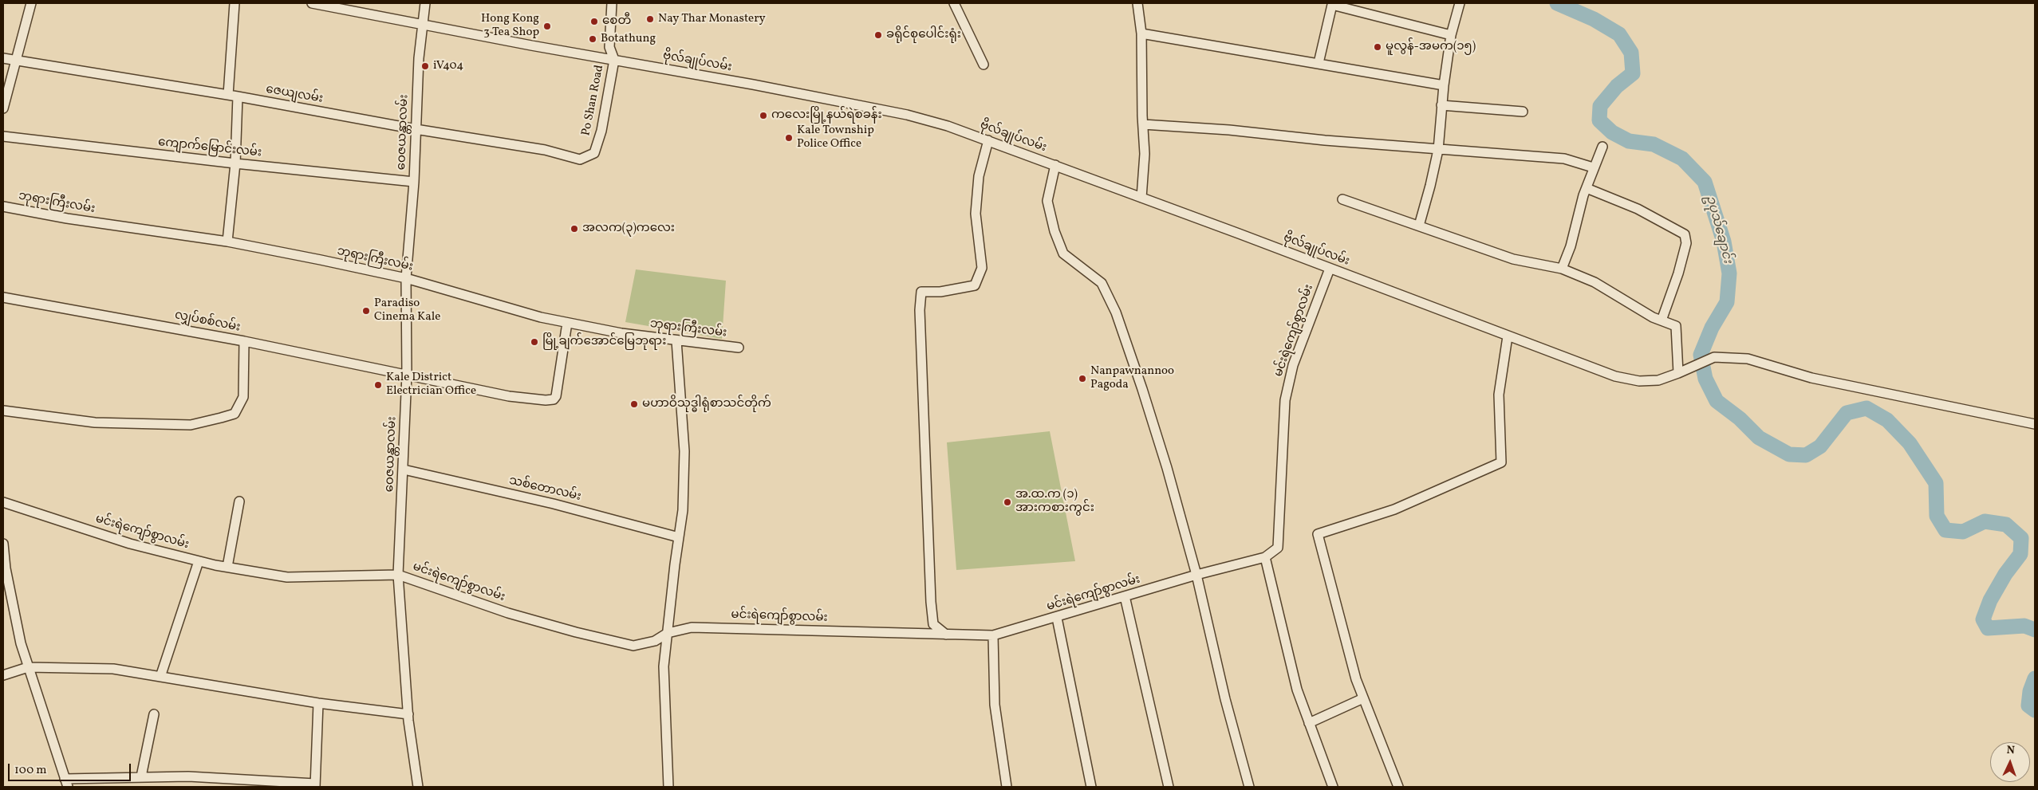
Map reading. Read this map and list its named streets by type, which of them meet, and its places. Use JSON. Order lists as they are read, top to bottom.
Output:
{
  "streets": {
    "street": [
      "ဗိုလ်ချုပ်လမ်း",
      "ဇေယျလမ်း",
      "Po Shan Road",
      "ဝေဇယန္တာလမ်း",
      "ကျောက်မြောင်းလမ်း",
      "ဘုရားကြီးလမ်း",
      "လျှပ်စစ်လမ်း",
      "မင်းရဲကျော်စွာလမ်း",
      "သစ်တောလမ်း"
    ]
  },
  "crossings": [
    ["ဗိုလ်ချုပ်လမ်း", "Po Shan Road"],
    ["ဗိုလ်ချုပ်လမ်း", "ဝေဇယန္တာလမ်း"],
    ["ဗိုလ်ချုပ်လမ်း", "မင်းရဲကျော်စွာလမ်း"],
    ["ဇေယျလမ်း", "Po Shan Road"],
    ["ဇေယျလမ်း", "ဝေဇယန္တာလမ်း"],
    ["ဝေဇယန္တာလမ်း", "ကျောက်မြောင်းလမ်း"],
    ["ဝေဇယန္တာလမ်း", "ဘုရားကြီးလမ်း"],
    ["ဝေဇယန္တာလမ်း", "လျှပ်စစ်လမ်း"],
    ["ဝေဇယန္တာလမ်း", "မင်းရဲကျော်စွာလမ်း"],
    ["ဝေဇယန္တာလမ်း", "သစ်တောလမ်း"],
    ["ဘုရားကြီးလမ်း", "လျှပ်စစ်လမ်း"]
  ],
  "water": ["ဥပုသ်ချောင်း"],
  "places": [
    "Nay Thar Monastery",
    "စေတီ",
    "Hong Kong 3 Tea Shop",
    "ခရိုင်စုပေါင်းရုံး",
    "Botathung",
    "မူလွန်-အမက(၁၅)",
    "iV404",
    "ကလေးမြို့နယ်ရဲစခန်း",
    "Kale Township Police Office",
    "အလက(၃)ကလေး",
    "Paradiso Cinema Kale",
    "မြို့ချက်အောင်မြေဘုရား",
    "Nanpawnannoo Pagoda",
    "Kale District Electrician Office",
    "မဟာဝိသုဒ္ဓါရုံစာသင်တိုက်",
    "အ.ထ.က (၁) အားကစားကွင်း"
  ],
  "scale_bar": "100 m",
  "north": "top"
}
